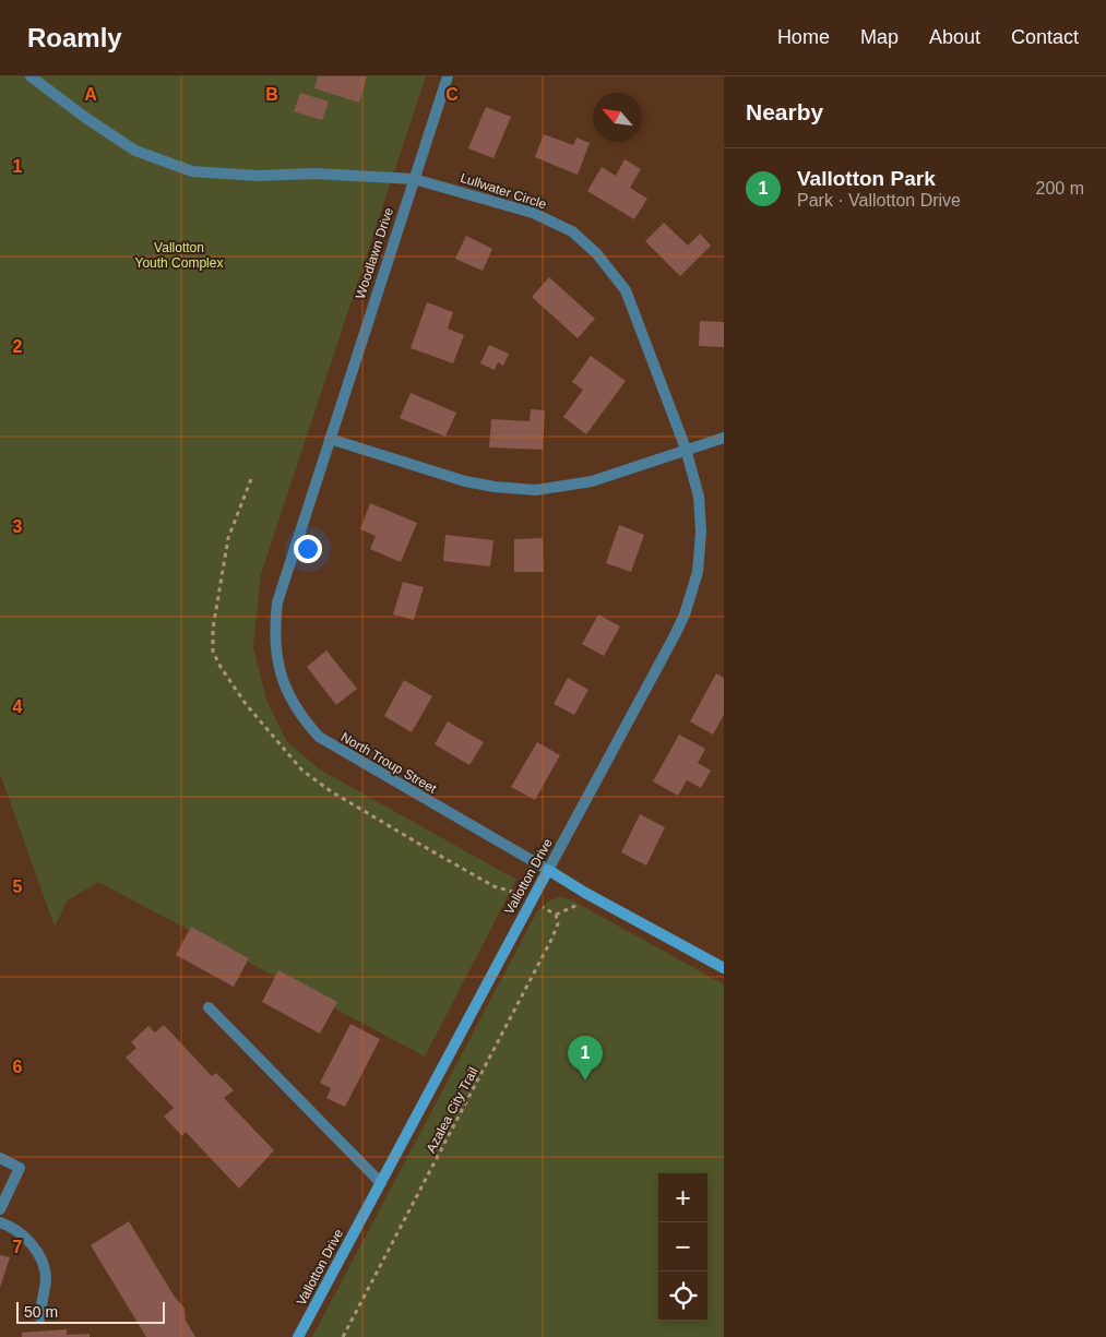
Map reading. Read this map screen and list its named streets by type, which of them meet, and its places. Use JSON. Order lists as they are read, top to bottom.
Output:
{
  "streets": {
    "street": [
      "Lullwater Circle",
      "Woodlawn Drive",
      "North Troup Street",
      "Vallotton Drive"
    ],
    "path": ["Azalea City Trail"]
  },
  "crossings": [
    ["Lullwater Circle", "Woodlawn Drive"],
    ["Lullwater Circle", "Vallotton Drive"],
    ["Woodlawn Drive", "North Troup Street"],
    ["North Troup Street", "Vallotton Drive"]
  ],
  "parks": ["Vallotton Youth Complex"],
  "scale_bar": "50 m",
  "north": "top left",
  "page": {
    "header": "Roamly",
    "nav": [
      "Home",
      "Map",
      "About",
      "Contact"
    ],
    "heading": "Nearby",
    "list": [
      {
        "mark": "1",
        "name": "Vallotton Park",
        "note": "Park · Vallotton Drive",
        "value": "200 m"
      }
    ],
    "pins": "1",
    "map_buttons": ["+", "−"],
    "scale": "50 m"
  },
  "grid": {
    "columns": ["A", "B", "C"],
    "rows": [
      "1",
      "2",
      "3",
      "4",
      "5",
      "6",
      "7"
    ]
  }
}
